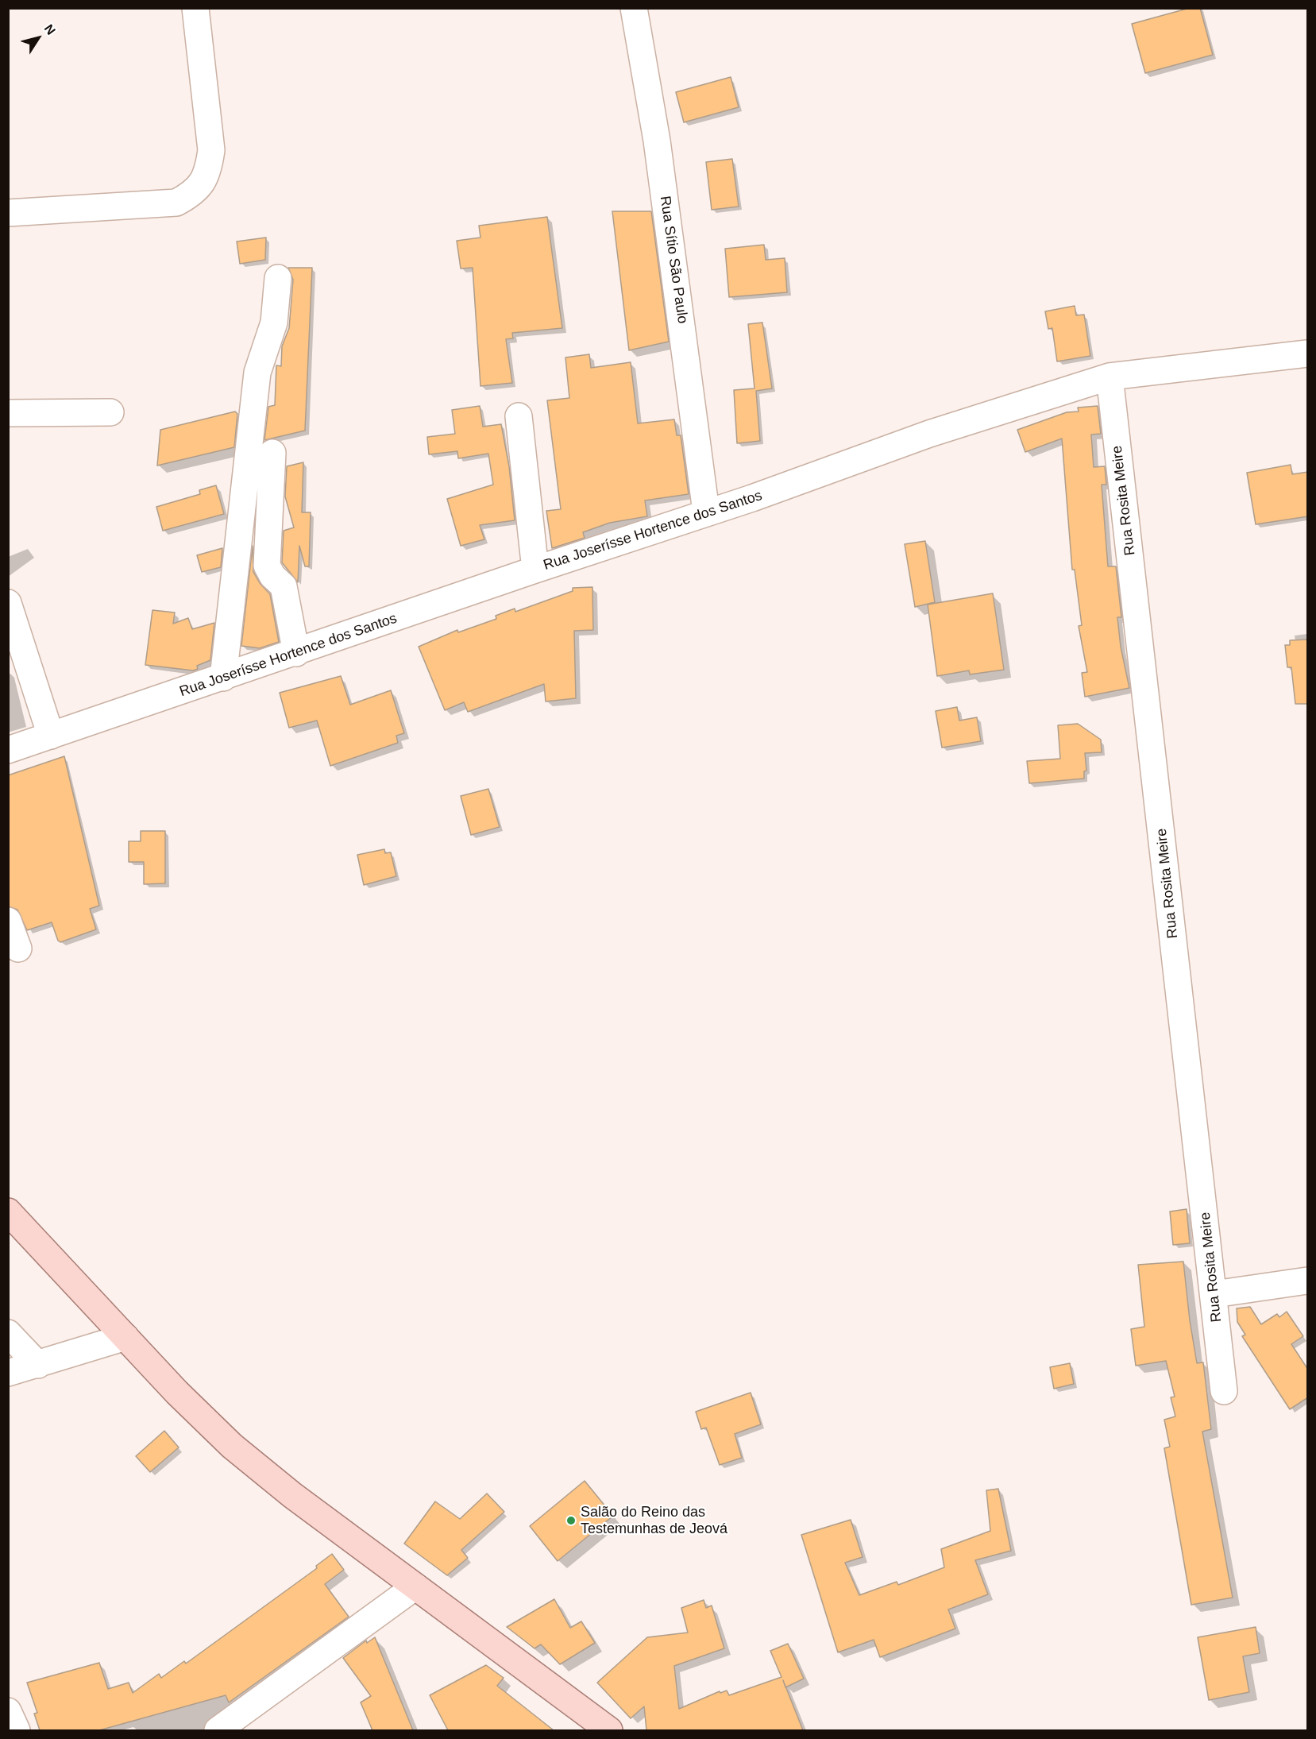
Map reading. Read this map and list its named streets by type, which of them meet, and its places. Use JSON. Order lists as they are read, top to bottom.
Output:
{
  "streets": {
    "street": ["Rua Sítio São Paulo", "Rua Rosita Meire", "Rua Joserísse Hortence dos Santos"]
  },
  "crossings": [
    ["Rua Sítio São Paulo", "Rua Joserísse Hortence dos Santos"],
    ["Rua Rosita Meire", "Rua Joserísse Hortence dos Santos"]
  ],
  "places": ["Salão do Reino das Testemunhas de Jeová"],
  "north": "top right"
}
